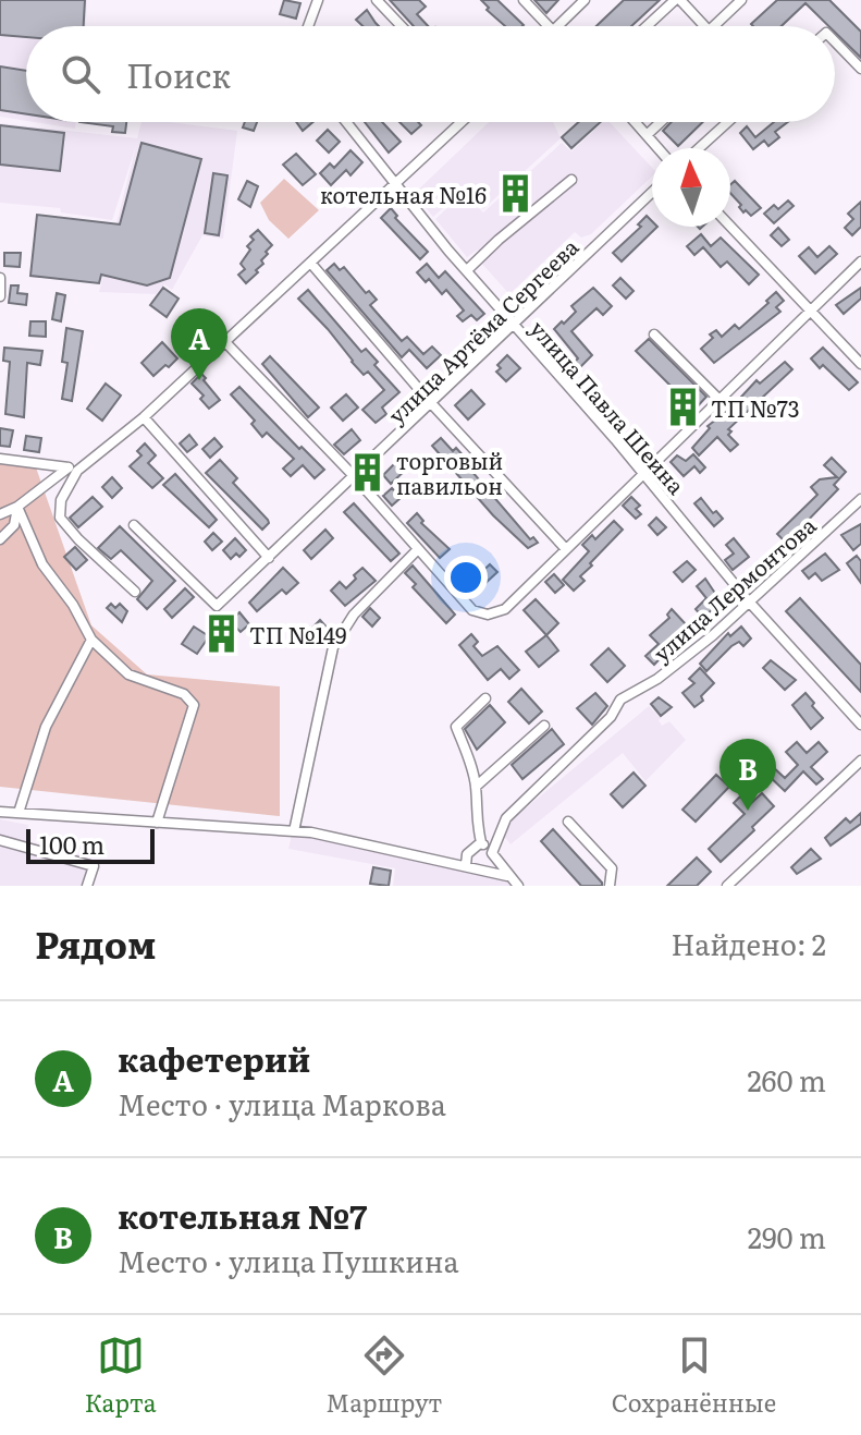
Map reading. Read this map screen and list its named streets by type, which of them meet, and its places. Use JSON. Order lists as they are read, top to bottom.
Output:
{
  "streets": {
    "street": ["улица Артёма Сергеева", "улица Павла Шеина", "улица Лермонтова"]
  },
  "crossings": [
    ["улица Артёма Сергеева", "улица Павла Шеина"],
    ["улица Павла Шеина", "улица Лермонтова"]
  ],
  "places": {
    "building": [
      "котельная №16",
      "ТП №73",
      "торговый павильон",
      "ТП №149"
    ]
  },
  "scale_bar": "100 m",
  "north": "top",
  "page": {
    "search": "Поиск",
    "pins": ["A", "B"],
    "scale": "100 m",
    "heading": ["Рядом", "Найдено: 2"],
    "list": [
      {
        "mark": "A",
        "name": "кафетерий",
        "note": "Место · улица Маркова",
        "value": "260 m"
      },
      {
        "mark": "B",
        "name": "котельная №7",
        "note": "Место · улица Пушкина",
        "value": "290 m"
      }
    ],
    "nav": ["Карта", "Маршрут", "Сохранённые"]
  }
}
